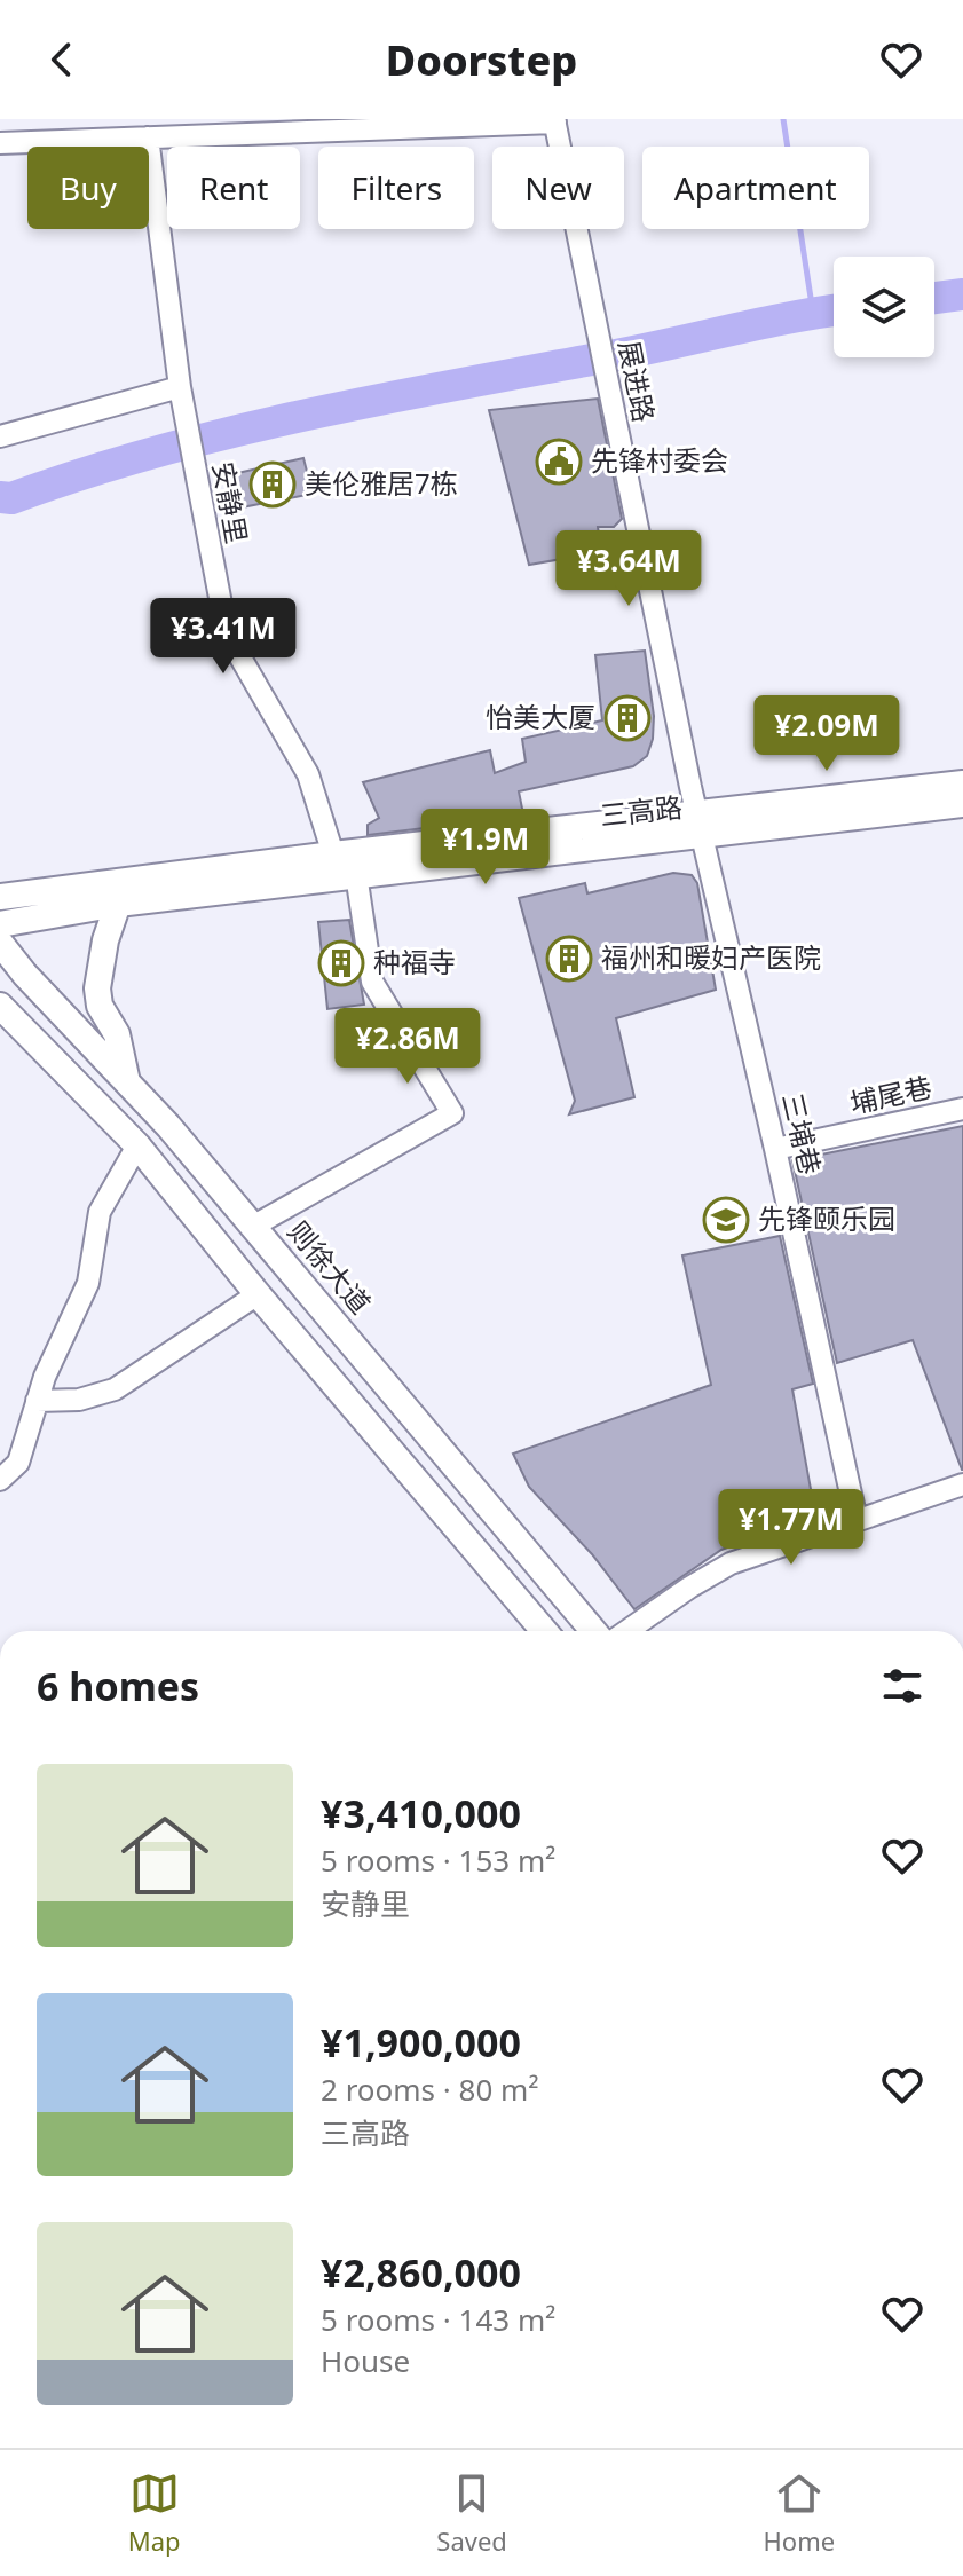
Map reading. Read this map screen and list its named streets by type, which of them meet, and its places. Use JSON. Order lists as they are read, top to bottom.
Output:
{
  "streets": {
    "main road": ["三高路", "则徐大道"],
    "street": [
      "展进路",
      "安静里",
      "埔尾巷",
      "三埔巷"
    ]
  },
  "crossings": [
    ["展进路", "三高路"],
    ["展进路", "三埔巷"],
    ["安静里", "三高路"],
    ["三高路", "三埔巷"],
    ["埔尾巷", "三埔巷"]
  ],
  "places": {
    "public building": ["先锋村委会"],
    "building": [
      "美伦雅居7栋",
      "怡美大厦",
      "福州和暖妇产医院",
      "种福寺"
    ],
    "school or university": ["先锋颐乐园"]
  },
  "page": {
    "header": "Doorstep",
    "chip": [
      "Buy",
      "Rent",
      "Filters",
      "New",
      "Apartment"
    ],
    "price": [
      "¥3.64M",
      "¥3.41M",
      "¥2.09M",
      "¥1.9M",
      "¥2.86M",
      "¥1.77M"
    ],
    "heading": "6 homes",
    "list": [
      {
        "name": "¥3,410,000",
        "note": "5 rooms · 153 m² · 安静里"
      },
      {
        "name": "¥1,900,000",
        "note": "2 rooms · 80 m² · 三高路"
      },
      {
        "name": "¥2,860,000",
        "note": "5 rooms · 143 m² · House"
      }
    ],
    "tabs": ["Map", "Saved", "Home"]
  }
}
